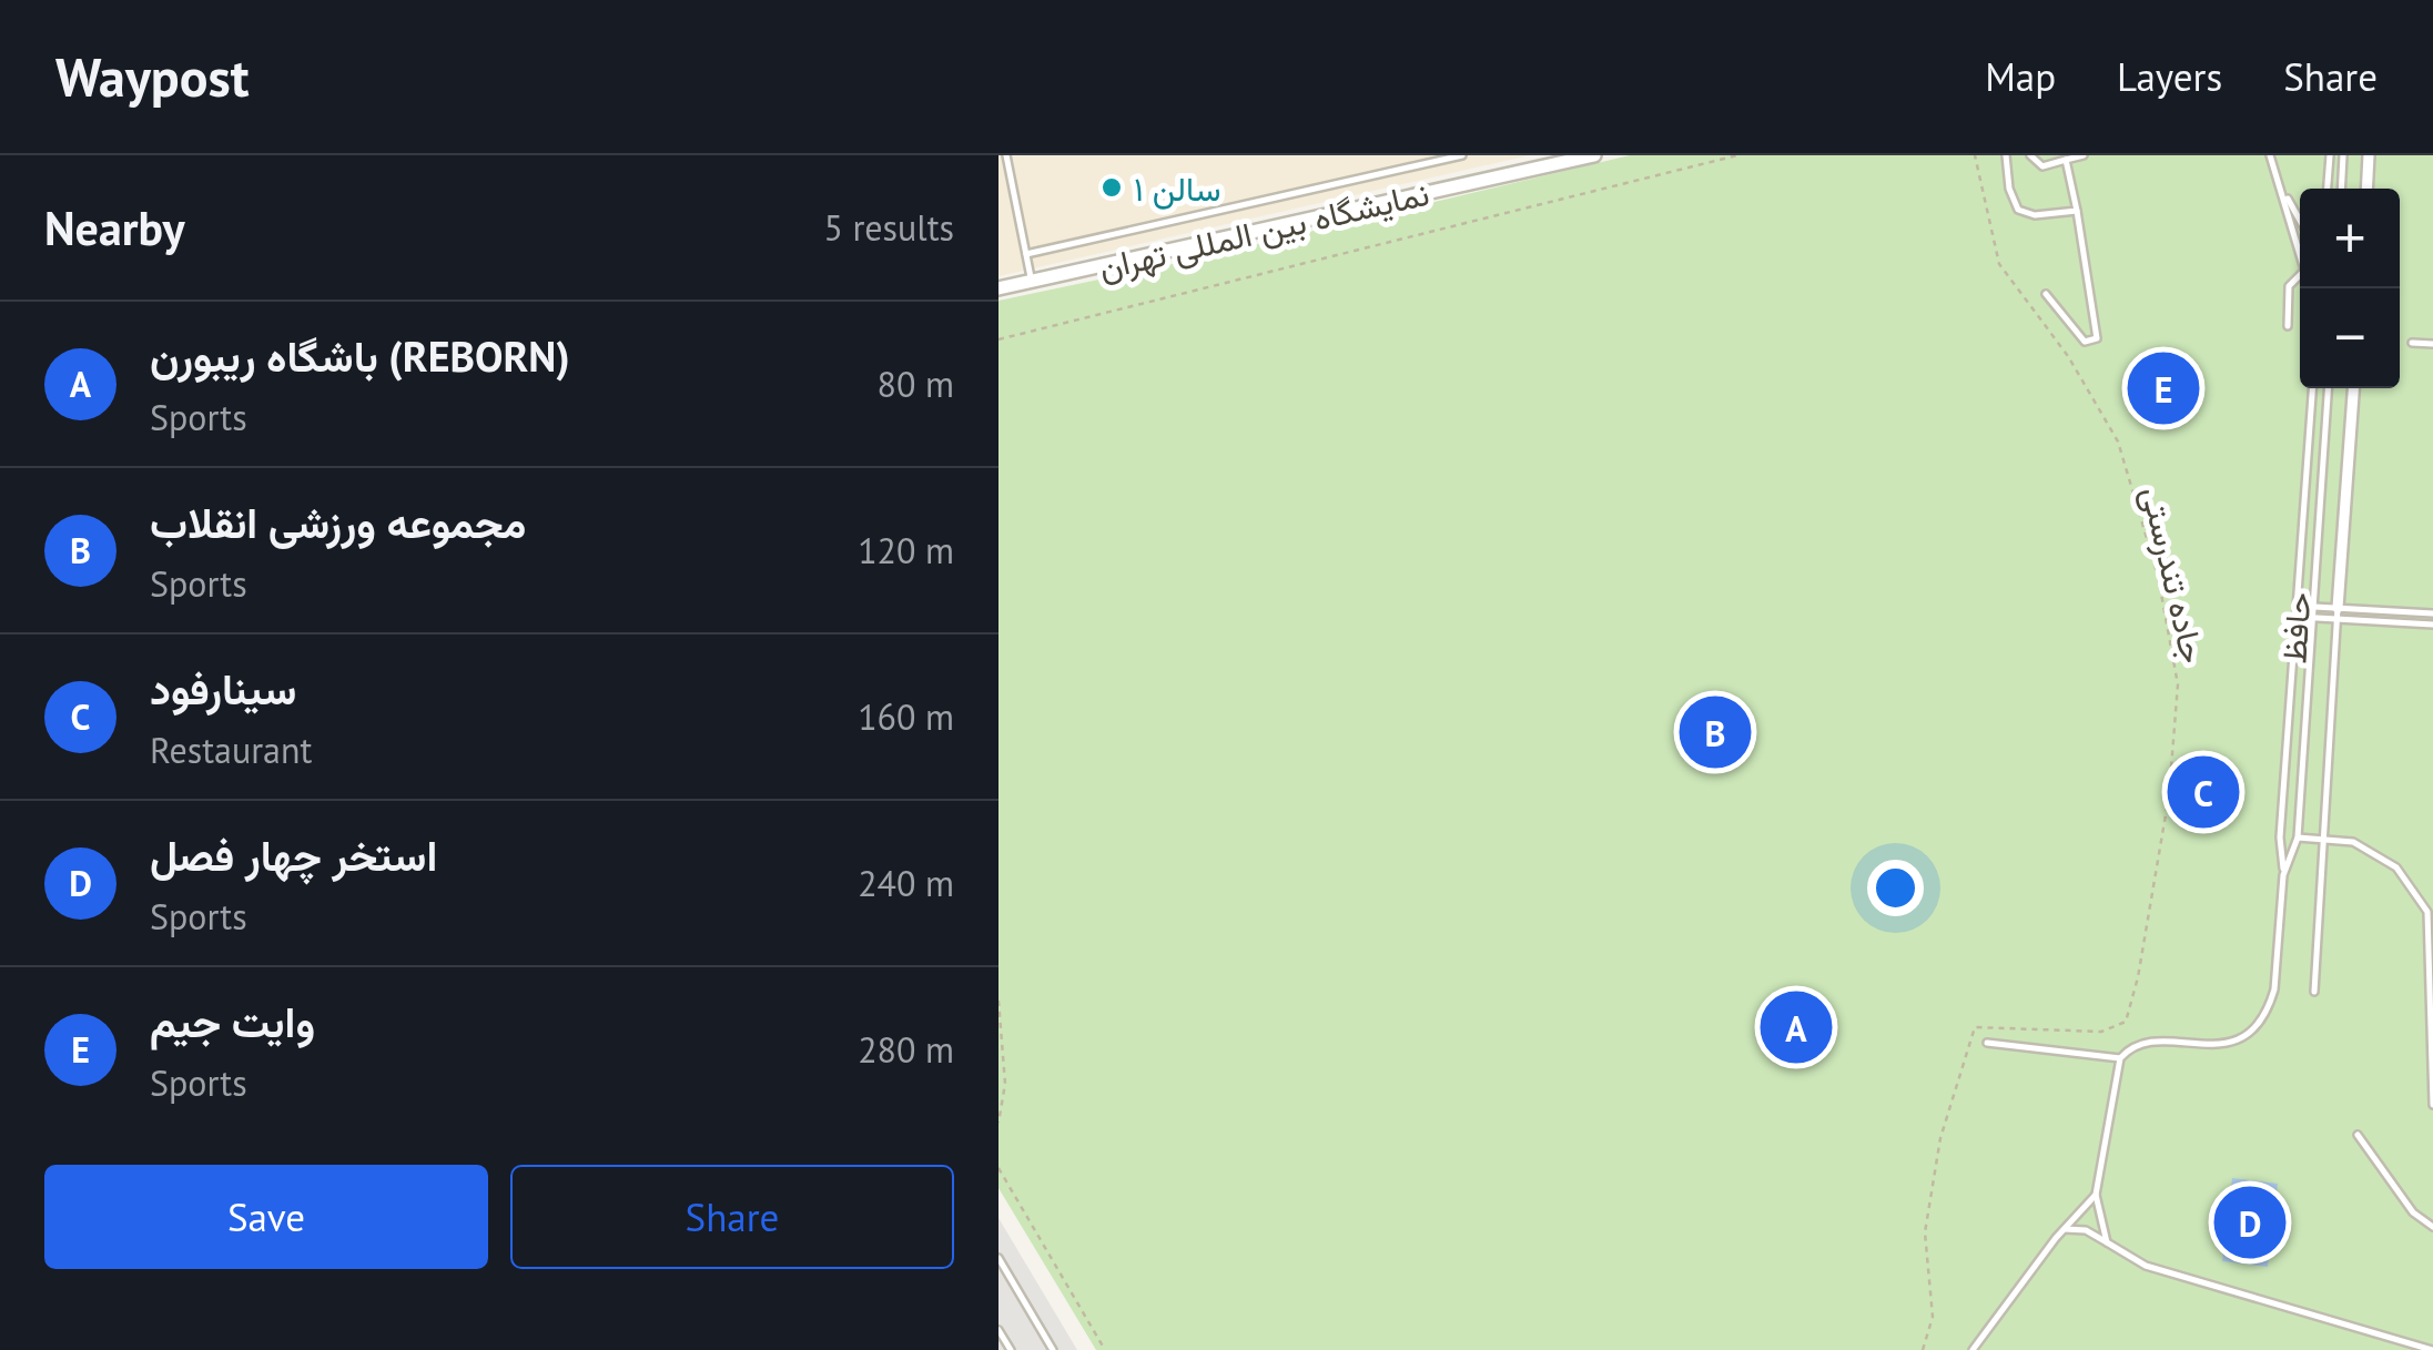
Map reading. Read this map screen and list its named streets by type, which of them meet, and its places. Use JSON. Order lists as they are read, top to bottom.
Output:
{
  "streets": {
    "street": ["نمایشگاه بین المللی تهران"],
    "lane": ["حافظ"],
    "path": ["جاده تندرستی"]
  },
  "places": ["سالن ۱"],
  "page": {
    "header": "Waypost",
    "nav": ["Map", "Layers", "Share"],
    "heading": ["Nearby", "5 results"],
    "map_buttons": ["+", "−"],
    "list": [
      {
        "mark": "A",
        "name": "باشگاه ریبورن (REBORN)",
        "note": "Sports",
        "value": "80 m"
      },
      {
        "mark": "B",
        "name": "مجموعه ورزشی انقلاب",
        "note": "Sports",
        "value": "120 m"
      },
      {
        "mark": "C",
        "name": "سینارفود",
        "note": "Restaurant",
        "value": "160 m"
      },
      {
        "mark": "D",
        "name": "استخر چهار فصل",
        "note": "Sports",
        "value": "240 m"
      },
      {
        "mark": "E",
        "name": "وایت جیم",
        "note": "Sports",
        "value": "280 m"
      }
    ],
    "pins": [
      "E",
      "B",
      "C",
      "A",
      "D"
    ],
    "buttons": ["Save", "Share"]
  }
}
